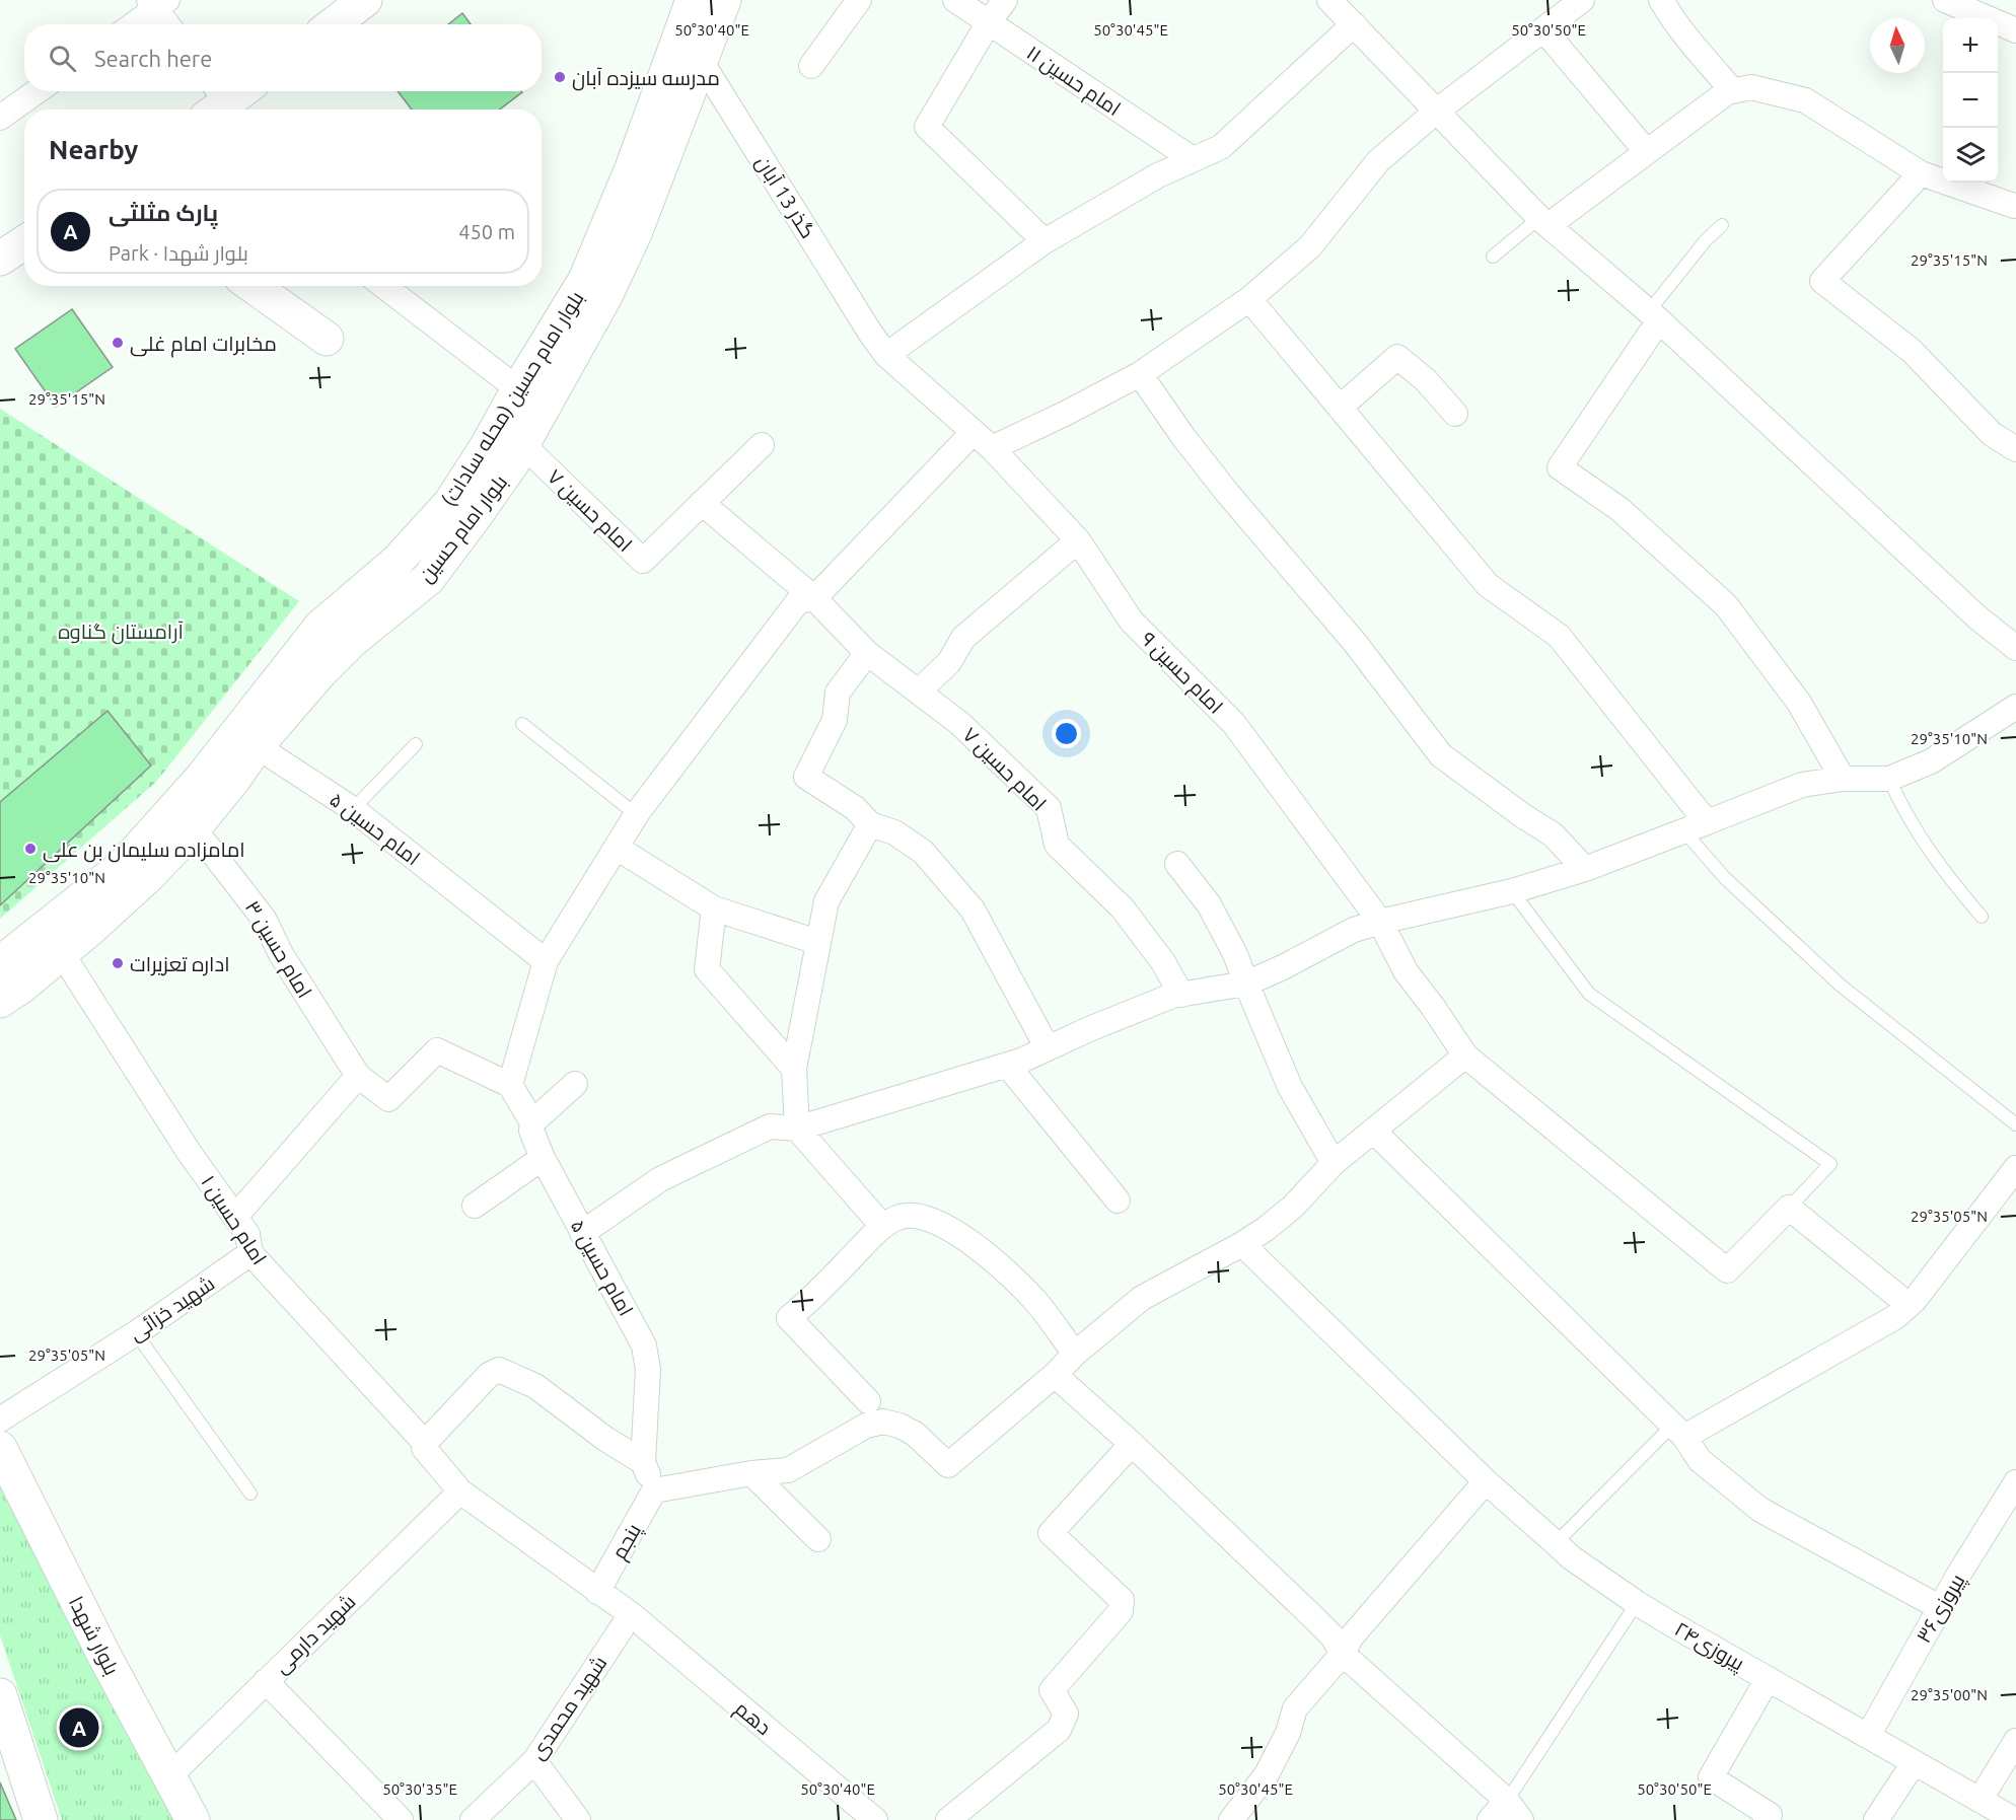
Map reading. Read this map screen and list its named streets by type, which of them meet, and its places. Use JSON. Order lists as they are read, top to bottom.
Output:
{
  "streets": {
    "street": [
      "امام حسین ۱۱",
      "گذر 13 آبان",
      "بلوار امام حسین (محله سادات)",
      "امام حسین ۷",
      "بلوار امام حسین",
      "امام حسین ۹",
      "امام حسین ۵",
      "امام حسین ۳",
      "امام حسین ۱",
      "شهید خزائی",
      "پنجم",
      "پیروزی۳۶",
      "شهید دارمی",
      "بلوار شهدا",
      "پیروزی۲۴",
      "شهید محمدی",
      "دهم"
    ]
  },
  "crossings": [
    ["گذر 13 آبان", "بلوار امام حسین"],
    ["گذر 13 آبان", "امام حسین ۹"],
    ["امام حسین ۷", "بلوار امام حسین"],
    ["بلوار امام حسین", "امام حسین ۵"],
    ["بلوار امام حسین", "امام حسین ۳"],
    ["بلوار امام حسین", "امام حسین ۱"],
    ["امام حسین ۵", "امام حسین ۳"],
    ["امام حسین ۱", "شهید خزائی"],
    ["امام حسین ۱", "پنجم"],
    ["امام حسین ۱", "شهید دارمی"],
    ["امام حسین ۱", "دهم"],
    ["پنجم", "دهم"],
    ["پیروزی۳۶", "پیروزی۲۴"],
    ["شهید دارمی", "بلوار شهدا"],
    ["شهید محمدی", "دهم"]
  ],
  "parks": ["آرامستان گناوه"],
  "places": [
    "مدرسه سیزده آبان",
    "مخابرات امام غلی",
    "امامزاده سلیمان بن علی",
    "اداره تعزیرات"
  ],
  "north": "top",
  "page": {
    "map_buttons": ["+", "−"],
    "search": "Search here",
    "heading": "Nearby",
    "list": [
      {
        "mark": "A",
        "name": "پارک مثلثی",
        "note": "Park · بلوار شهدا",
        "value": "450 m"
      }
    ],
    "pins": "A"
  },
  "coordinates": [
    "50°30'40\"E",
    "50°30'45\"E",
    "50°30'50\"E",
    "29°35'15\"N",
    "29°35'10\"N",
    "29°35'05\"N",
    "29°35'00\"N",
    "50°30'35\"E"
  ]
}
